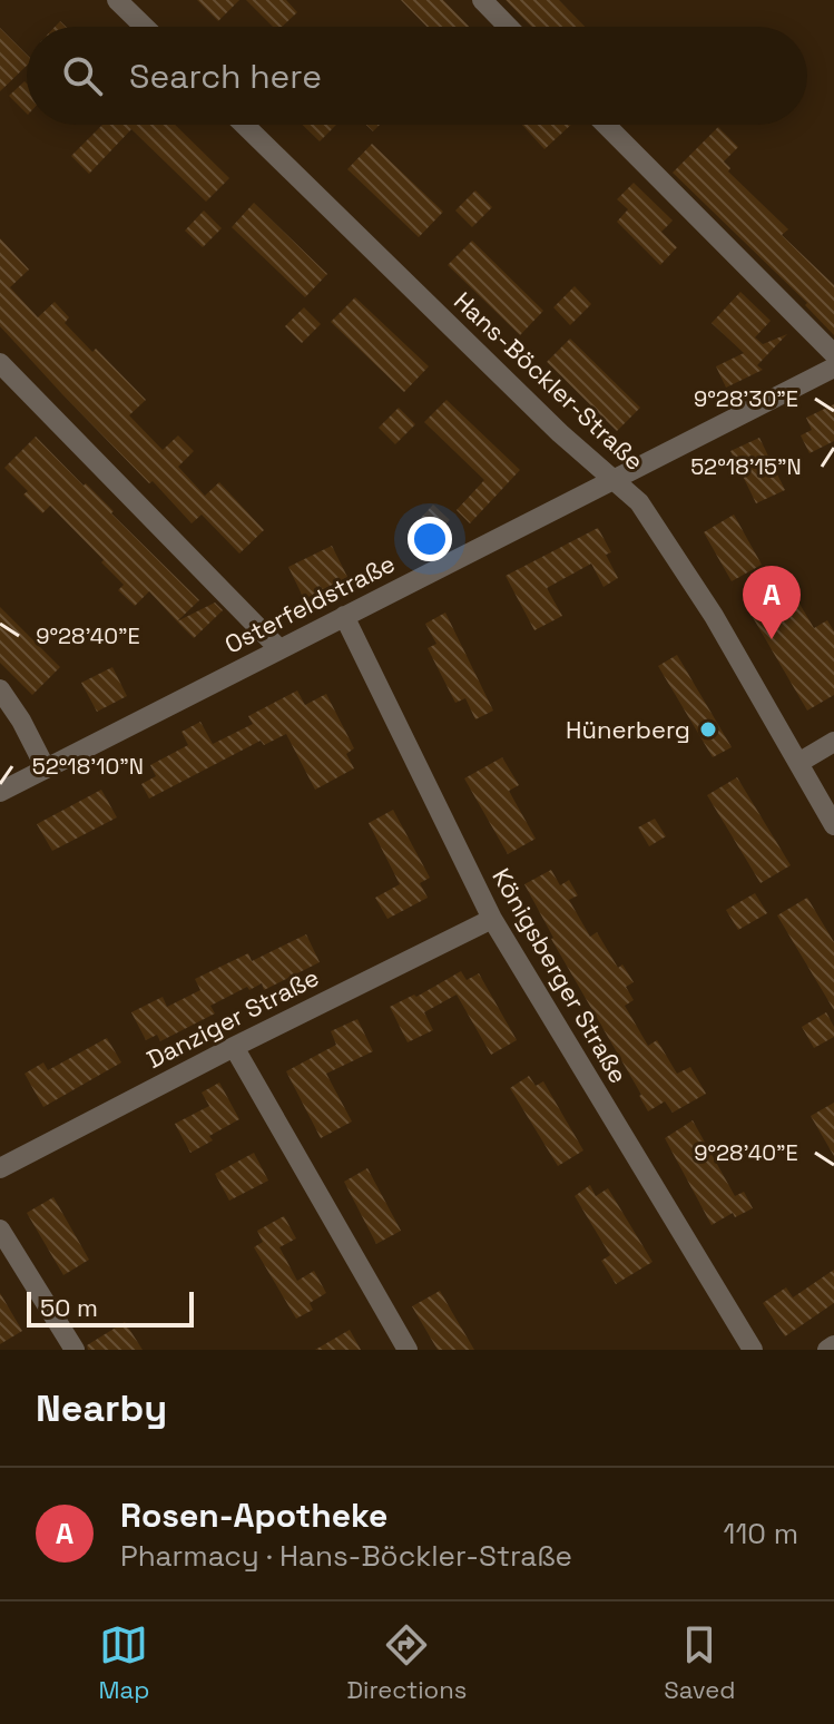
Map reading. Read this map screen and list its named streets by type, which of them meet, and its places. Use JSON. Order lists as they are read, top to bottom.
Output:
{
  "streets": {
    "street": [
      "Hans-Böckler-Straße",
      "Osterfeldstraße",
      "Königsberger Straße",
      "Danziger Straße"
    ]
  },
  "crossings": [
    ["Hans-Böckler-Straße", "Osterfeldstraße"],
    ["Osterfeldstraße", "Königsberger Straße"],
    ["Königsberger Straße", "Danziger Straße"]
  ],
  "places": ["Hünerberg"],
  "scale_bar": "50 m",
  "page": {
    "search": "Search here",
    "pins": "A",
    "scale": "50 m",
    "heading": "Nearby",
    "list": [
      {
        "mark": "A",
        "name": "Rosen-Apotheke",
        "note": "Pharmacy · Hans-Böckler-Straße",
        "value": "110 m"
      }
    ],
    "nav": ["Map", "Directions", "Saved"]
  },
  "coordinates": [
    "9°28'30\"E",
    "52°18'15\"N",
    "9°28'40\"E",
    "52°18'10\"N"
  ]
}
